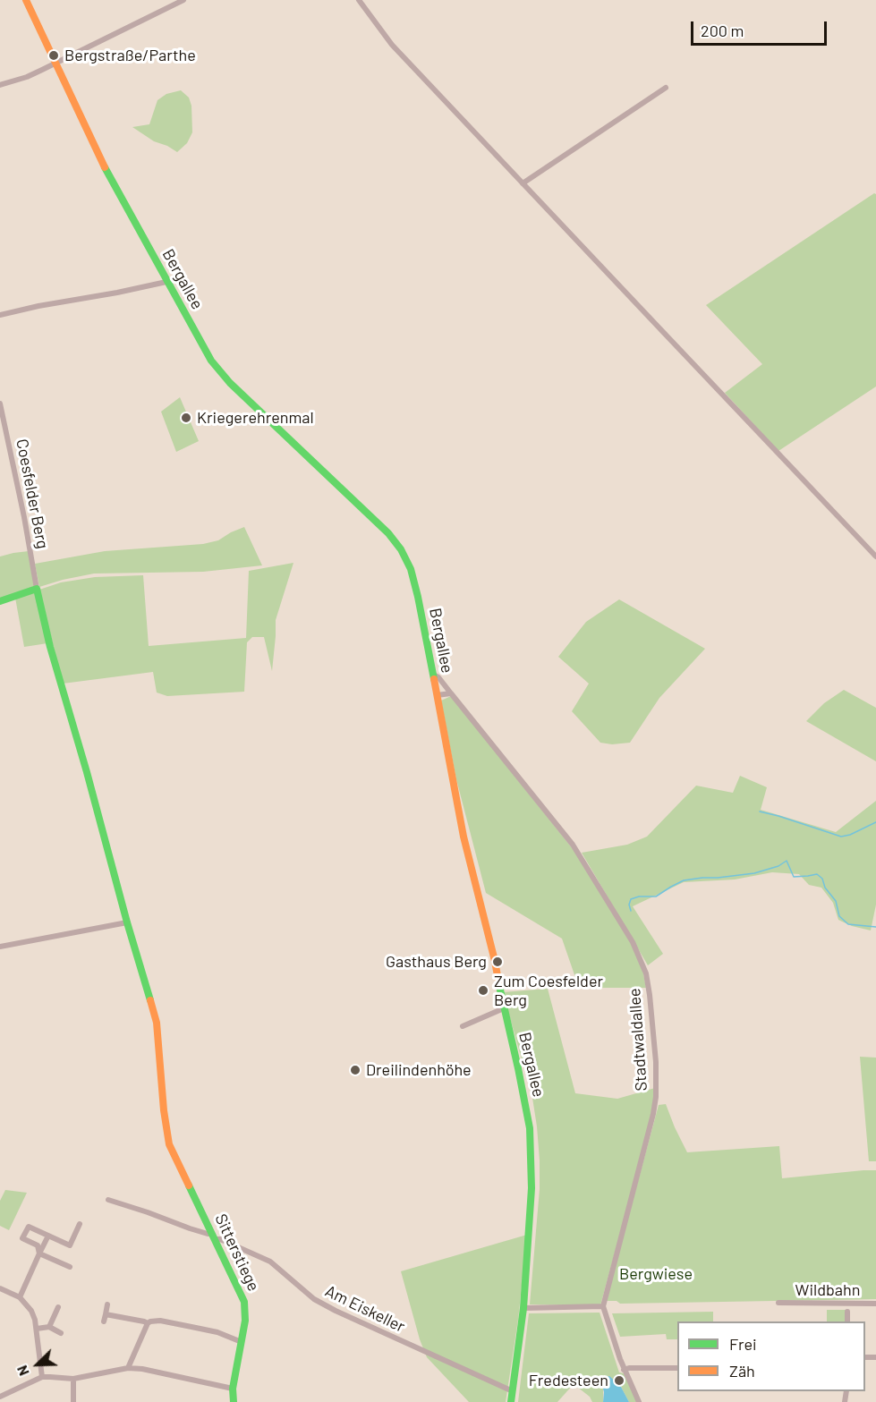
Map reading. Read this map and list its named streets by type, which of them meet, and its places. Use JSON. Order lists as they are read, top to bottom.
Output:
{
  "streets": {
    "street": [
      "Bergallee",
      "Coesfelder Berg",
      "Stadtwaldallee",
      "Sitterstiege",
      "Wildbahn",
      "Am Eiskeller"
    ]
  },
  "crossings": [
    ["Bergallee", "Stadtwaldallee"],
    ["Bergallee", "Am Eiskeller"],
    ["Coesfelder Berg", "Sitterstiege"],
    ["Sitterstiege", "Am Eiskeller"]
  ],
  "parks": ["Bergwiese"],
  "places": [
    "Bergstraße/Parthe",
    "Kriegerehrenmal",
    "Gasthaus Berg",
    "Zum Coesfelder Berg",
    "Dreilindenhöhe",
    "Fredesteen"
  ],
  "legend": ["Frei", "Zäh"],
  "scale_bar": "200 m",
  "north": "bottom left"
}
